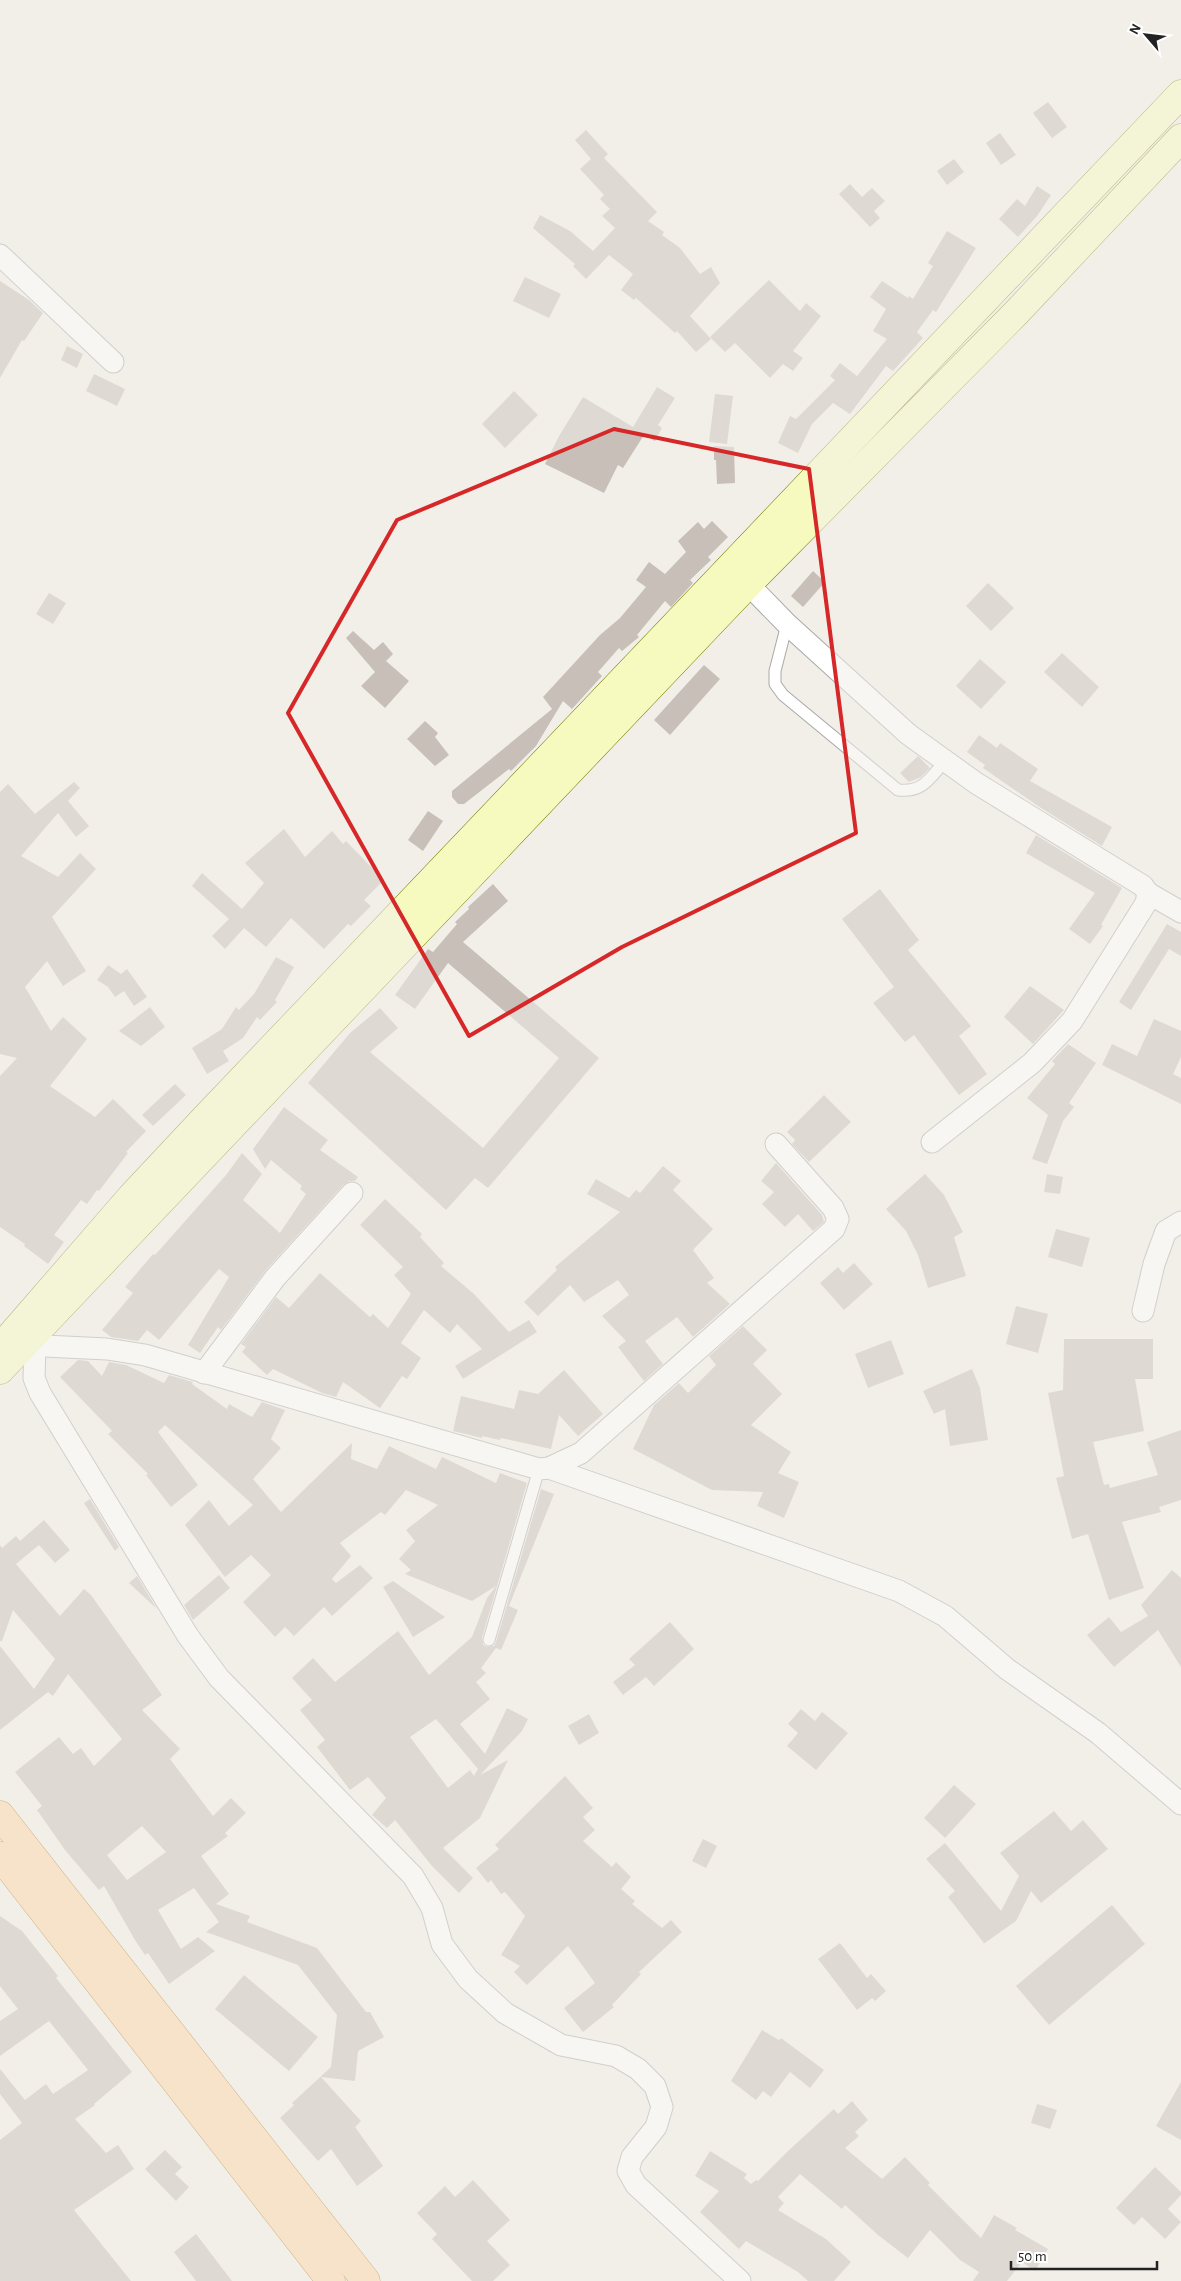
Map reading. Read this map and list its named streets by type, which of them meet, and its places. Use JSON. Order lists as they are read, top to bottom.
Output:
{
  "scale_bar": "50 m",
  "north": "top left"
}
